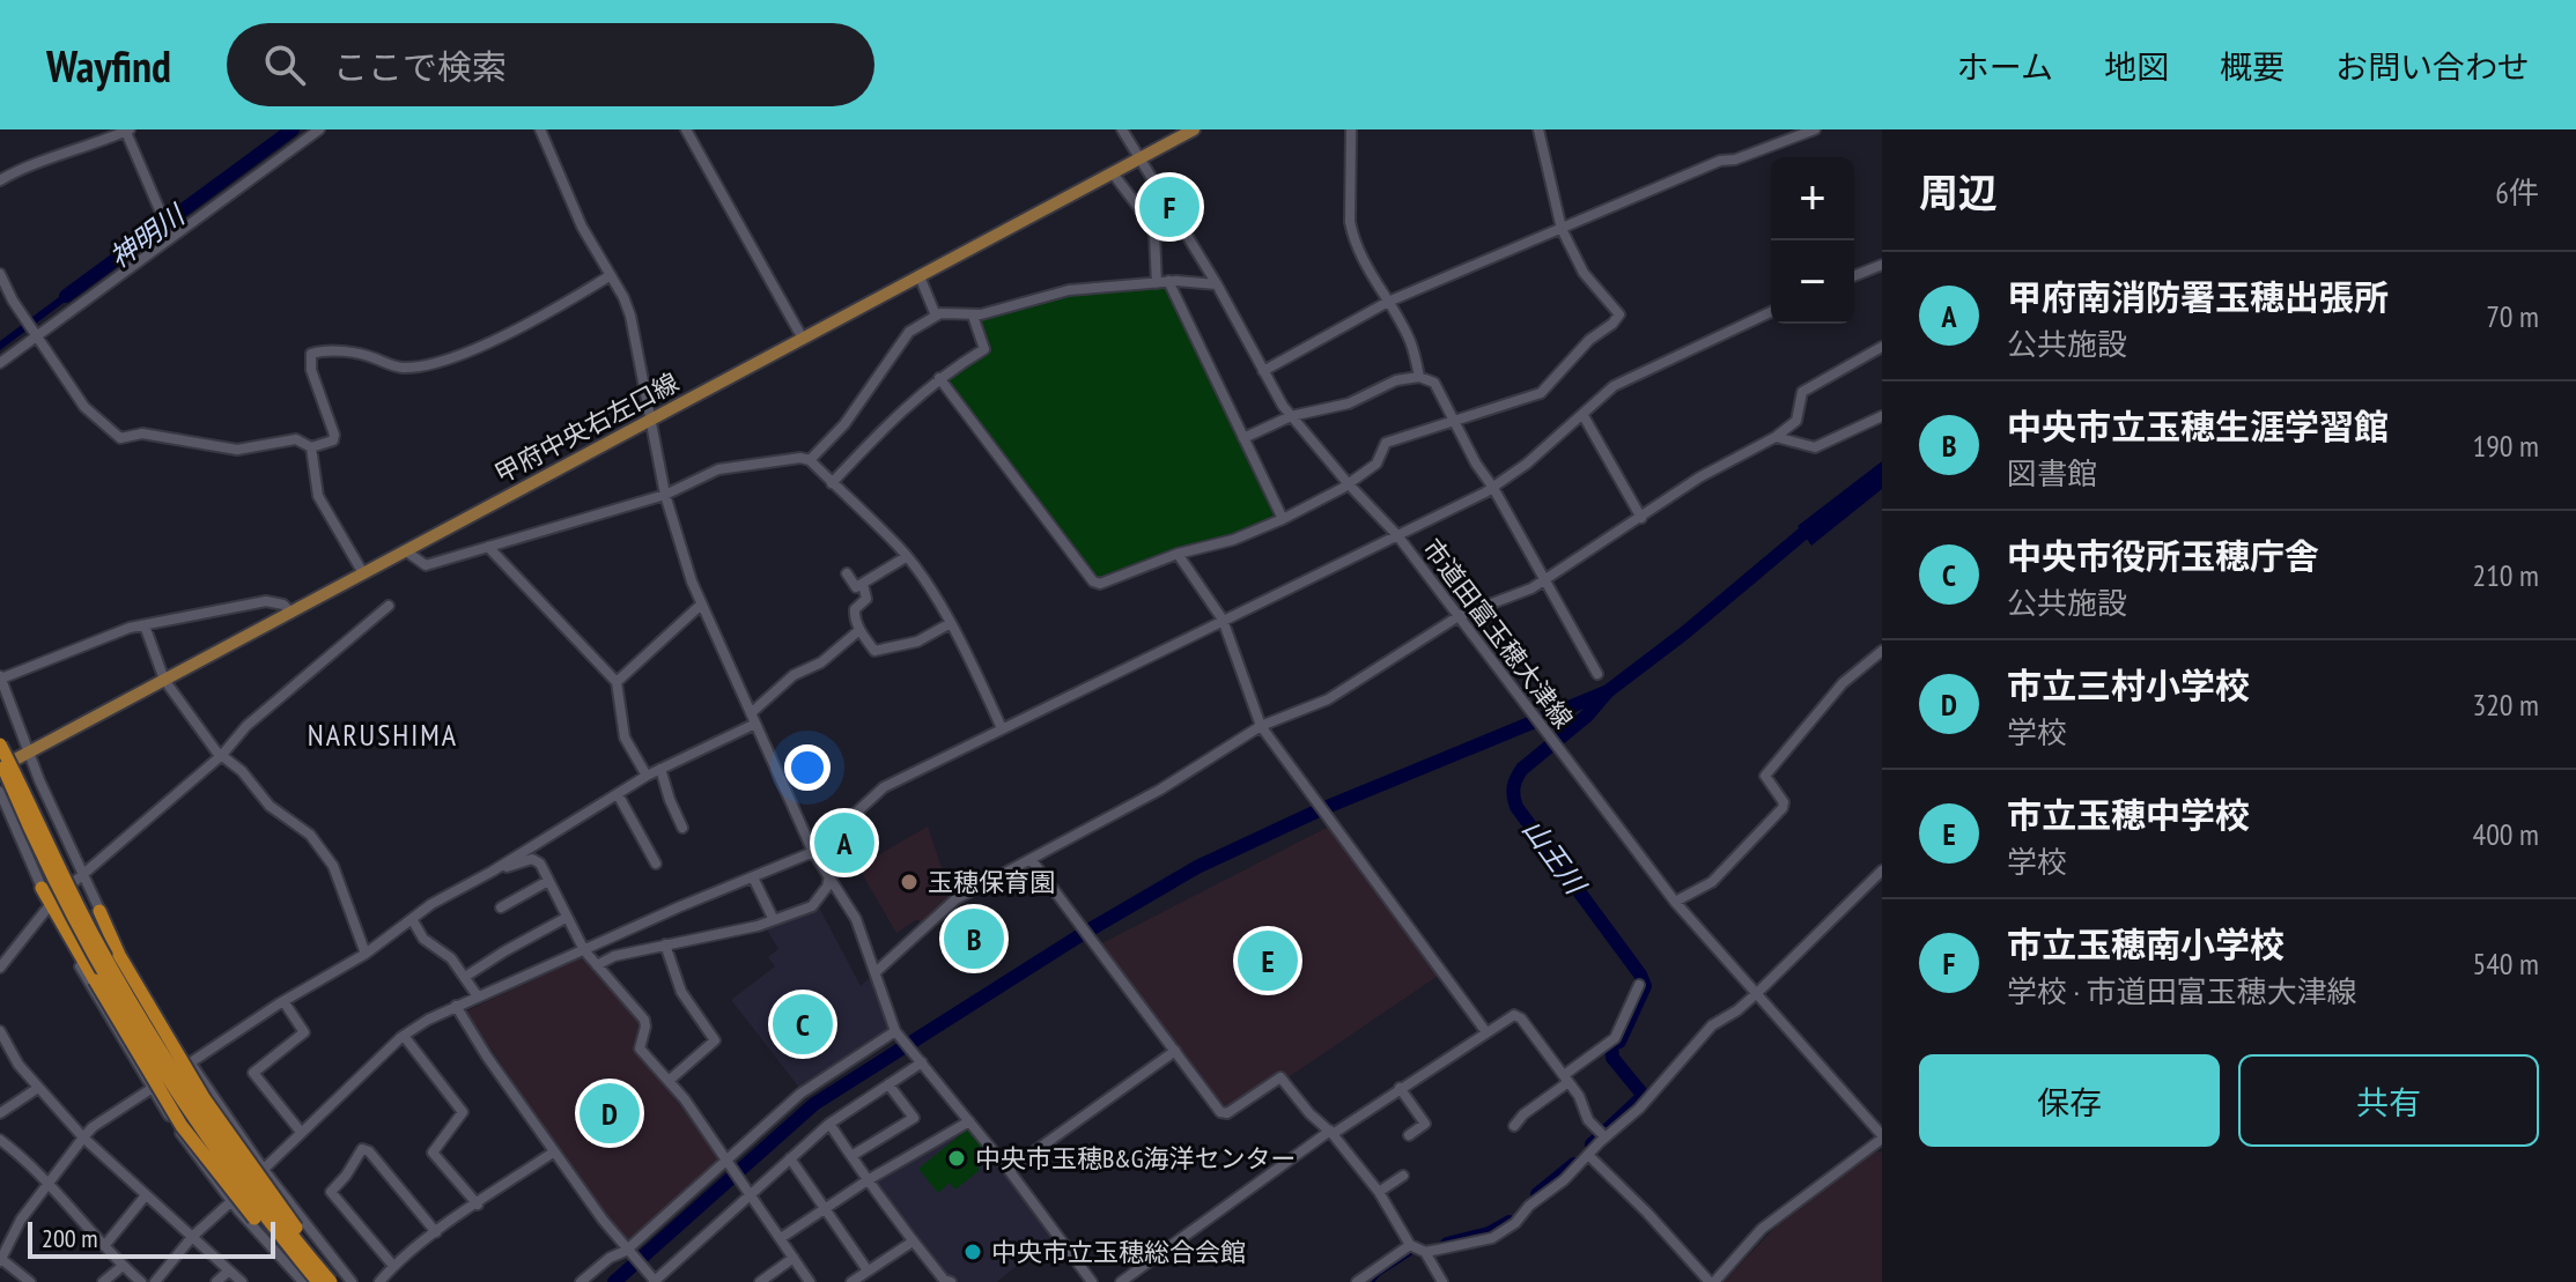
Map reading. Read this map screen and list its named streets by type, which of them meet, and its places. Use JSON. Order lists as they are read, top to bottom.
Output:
{
  "streets": {
    "main road": ["甲府中央右左口線"],
    "street": ["市道田富玉穂大津線"]
  },
  "crossings": [
    ["甲府中央右左口線", "市道田富玉穂大津線"]
  ],
  "districts": ["NARUSHIMA"],
  "water": ["神明川", "山王川"],
  "places": ["玉穂保育園", "中央市玉穂B&G海洋センター", "中央市立玉穂総合会館"],
  "scale_bar": "200 m",
  "page": {
    "header": "Wayfind",
    "search": "ここで検索",
    "nav": [
      "ホーム",
      "地図",
      "概要",
      "お問い合わせ"
    ],
    "heading": ["周辺", "6件"],
    "map_buttons": ["+", "−"],
    "pins": [
      "F",
      "A",
      "B",
      "E",
      "C",
      "D"
    ],
    "list": [
      {
        "mark": "A",
        "name": "甲府南消防署玉穂出張所",
        "note": "公共施設",
        "value": "70 m"
      },
      {
        "mark": "B",
        "name": "中央市立玉穂生涯学習館",
        "note": "図書館",
        "value": "190 m"
      },
      {
        "mark": "C",
        "name": "中央市役所玉穂庁舎",
        "note": "公共施設",
        "value": "210 m"
      },
      {
        "mark": "D",
        "name": "市立三村小学校",
        "note": "学校",
        "value": "320 m"
      },
      {
        "mark": "E",
        "name": "市立玉穂中学校",
        "note": "学校",
        "value": "400 m"
      },
      {
        "mark": "F",
        "name": "市立玉穂南小学校",
        "note": "学校 · 市道田富玉穂大津線",
        "value": "540 m"
      }
    ],
    "buttons": ["保存", "共有"],
    "scale": "200 m"
  }
}
